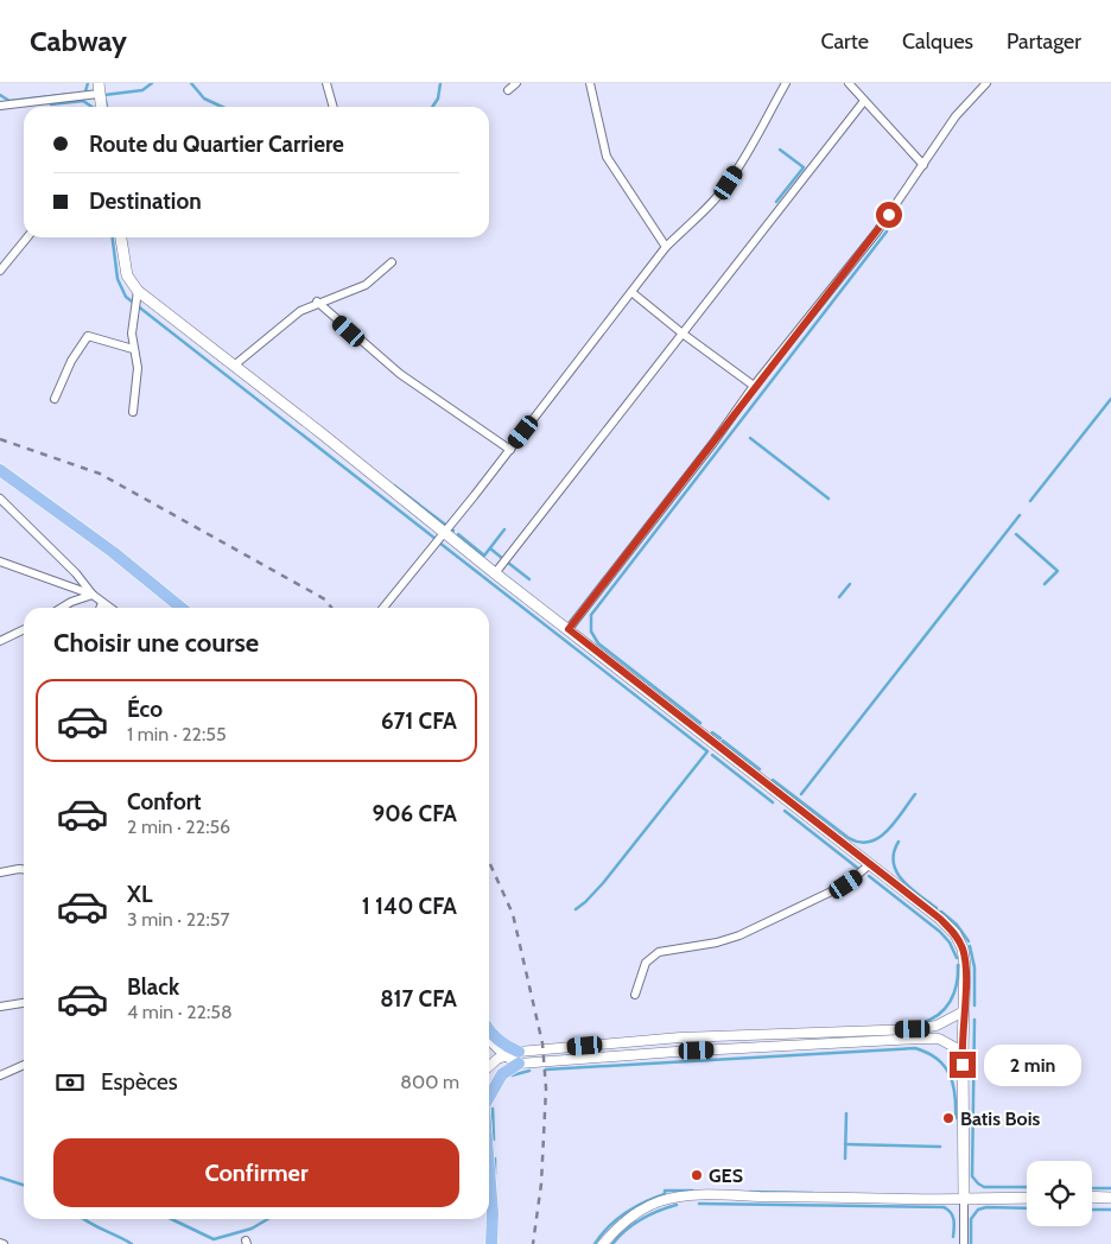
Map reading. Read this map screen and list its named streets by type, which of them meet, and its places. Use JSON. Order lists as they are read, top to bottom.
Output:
{
  "places": ["Batis Bois", "GES"],
  "page": {
    "header": "Cabway",
    "nav": ["Carte", "Calques", "Partager"],
    "banner": ["Route du Quartier Carriere", "Destination"],
    "heading": "Choisir une course",
    "list": [
      {
        "name": "Éco",
        "note": "1 min · 22:55",
        "value": "671 CFA"
      },
      {
        "name": "Confort",
        "note": "2 min · 22:56",
        "value": "906 CFA"
      },
      {
        "name": "XL",
        "note": "3 min · 22:57",
        "value": "1 140 CFA"
      },
      {
        "name": "Black",
        "note": "4 min · 22:58",
        "value": "817 CFA"
      }
    ],
    "bubble": "2 min",
    "pay": ["Espèces", "800 m"],
    "buttons": "Confirmer"
  }
}
